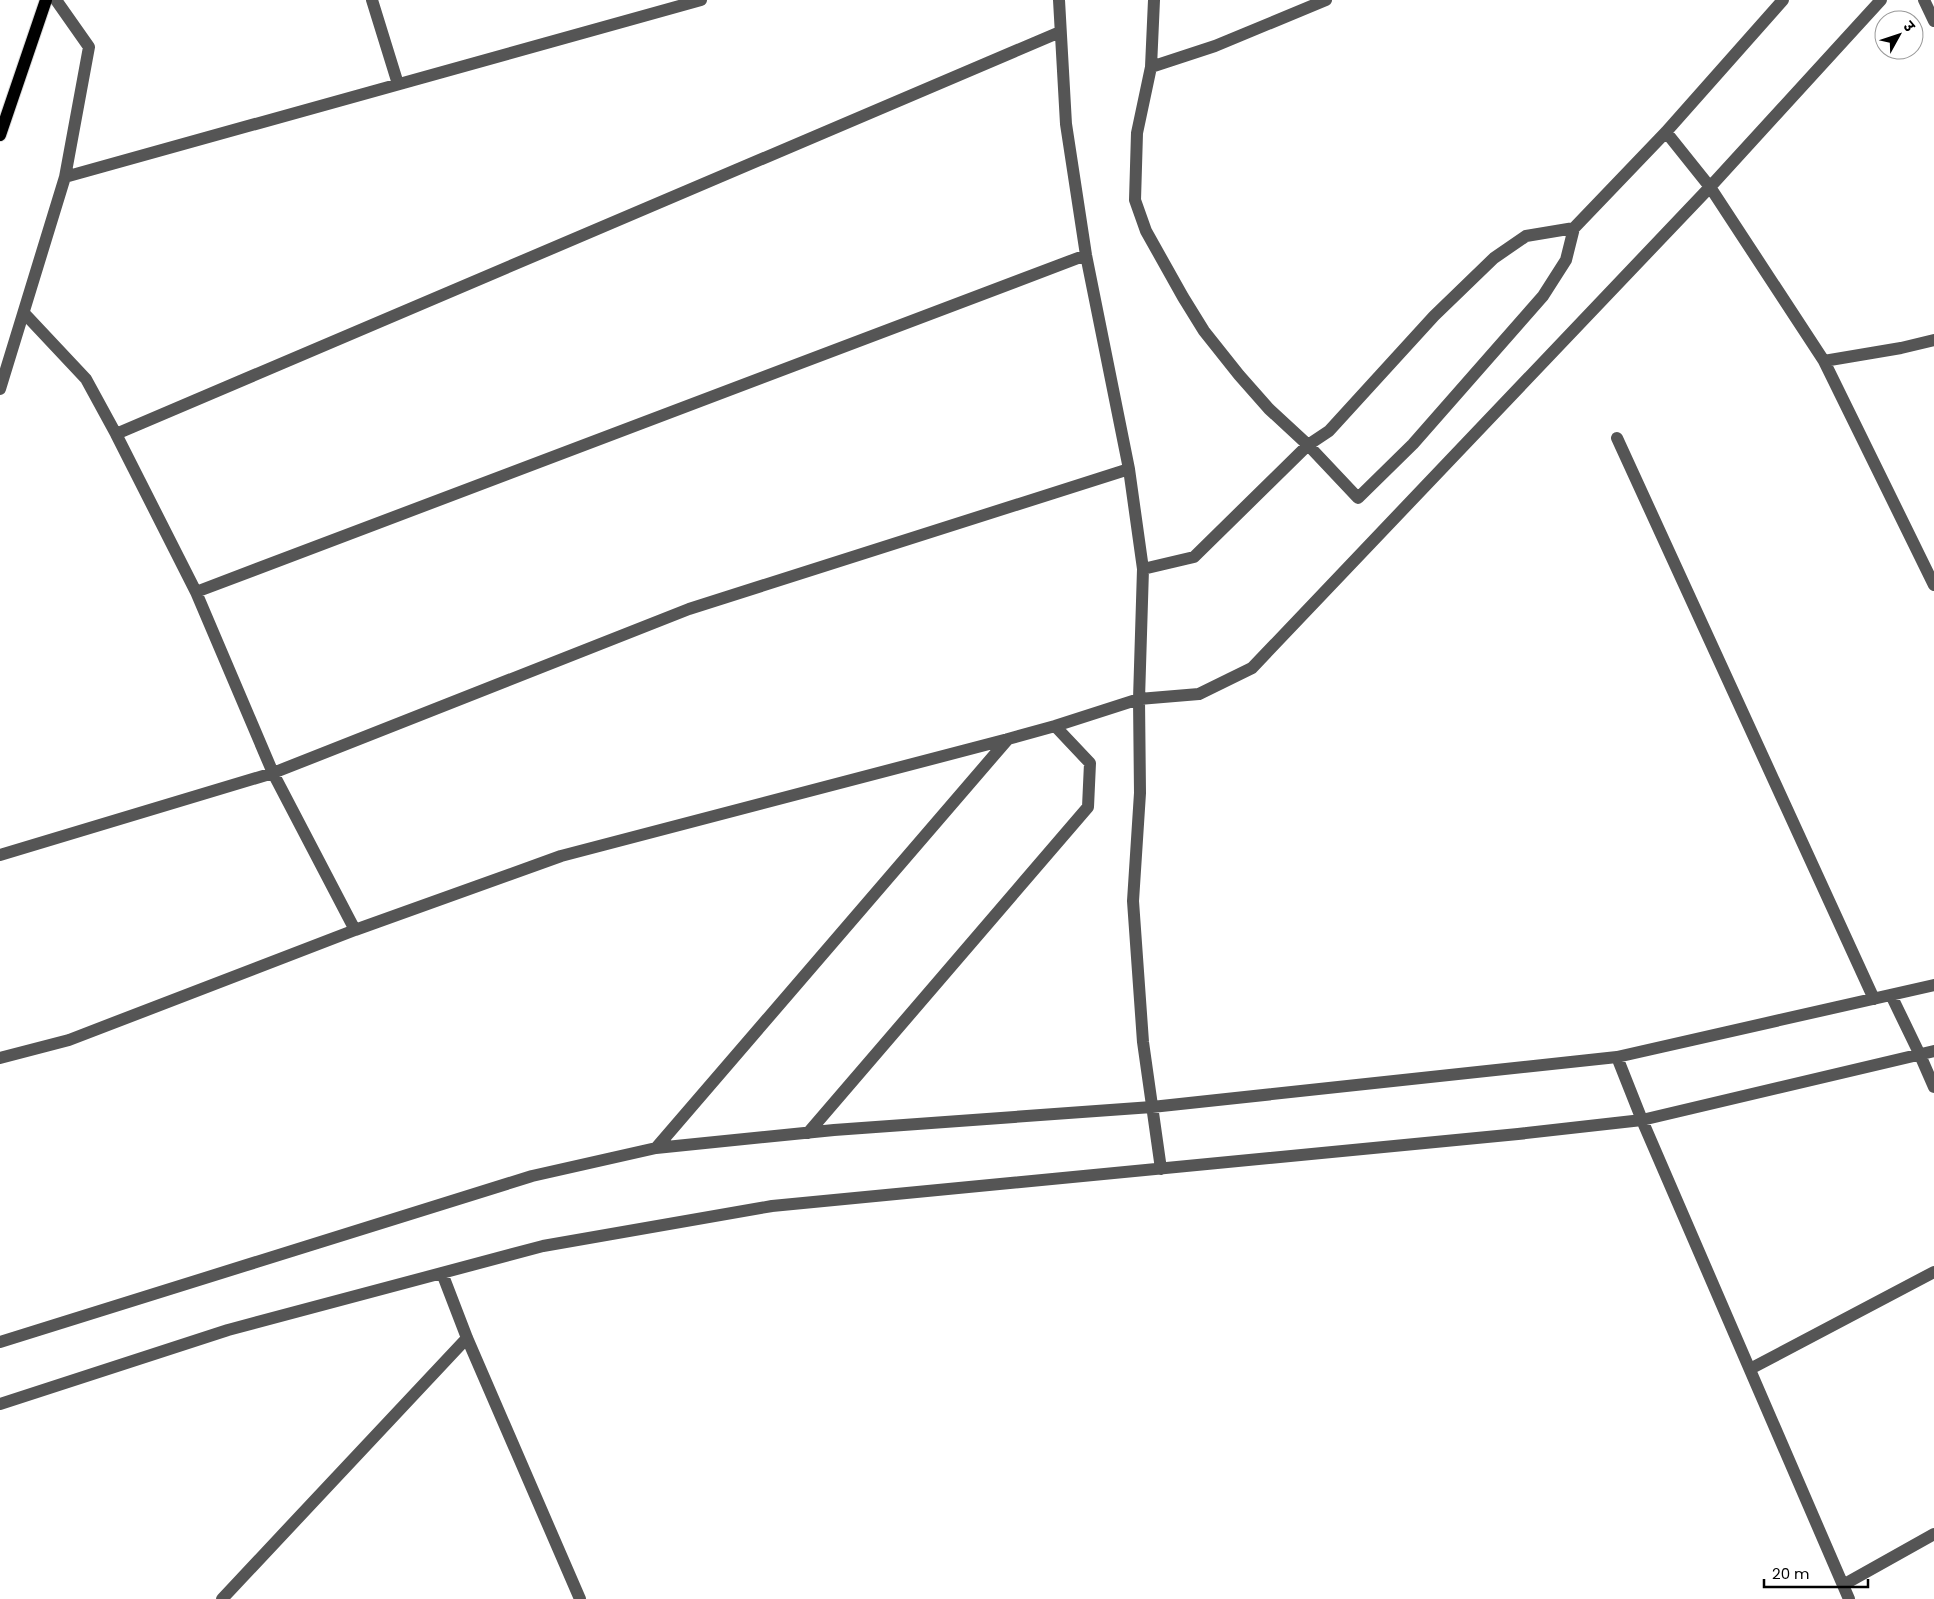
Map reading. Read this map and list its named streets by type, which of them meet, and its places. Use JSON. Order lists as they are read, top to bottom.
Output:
{
  "scale_bar": "20 m",
  "north": "top right"
}
